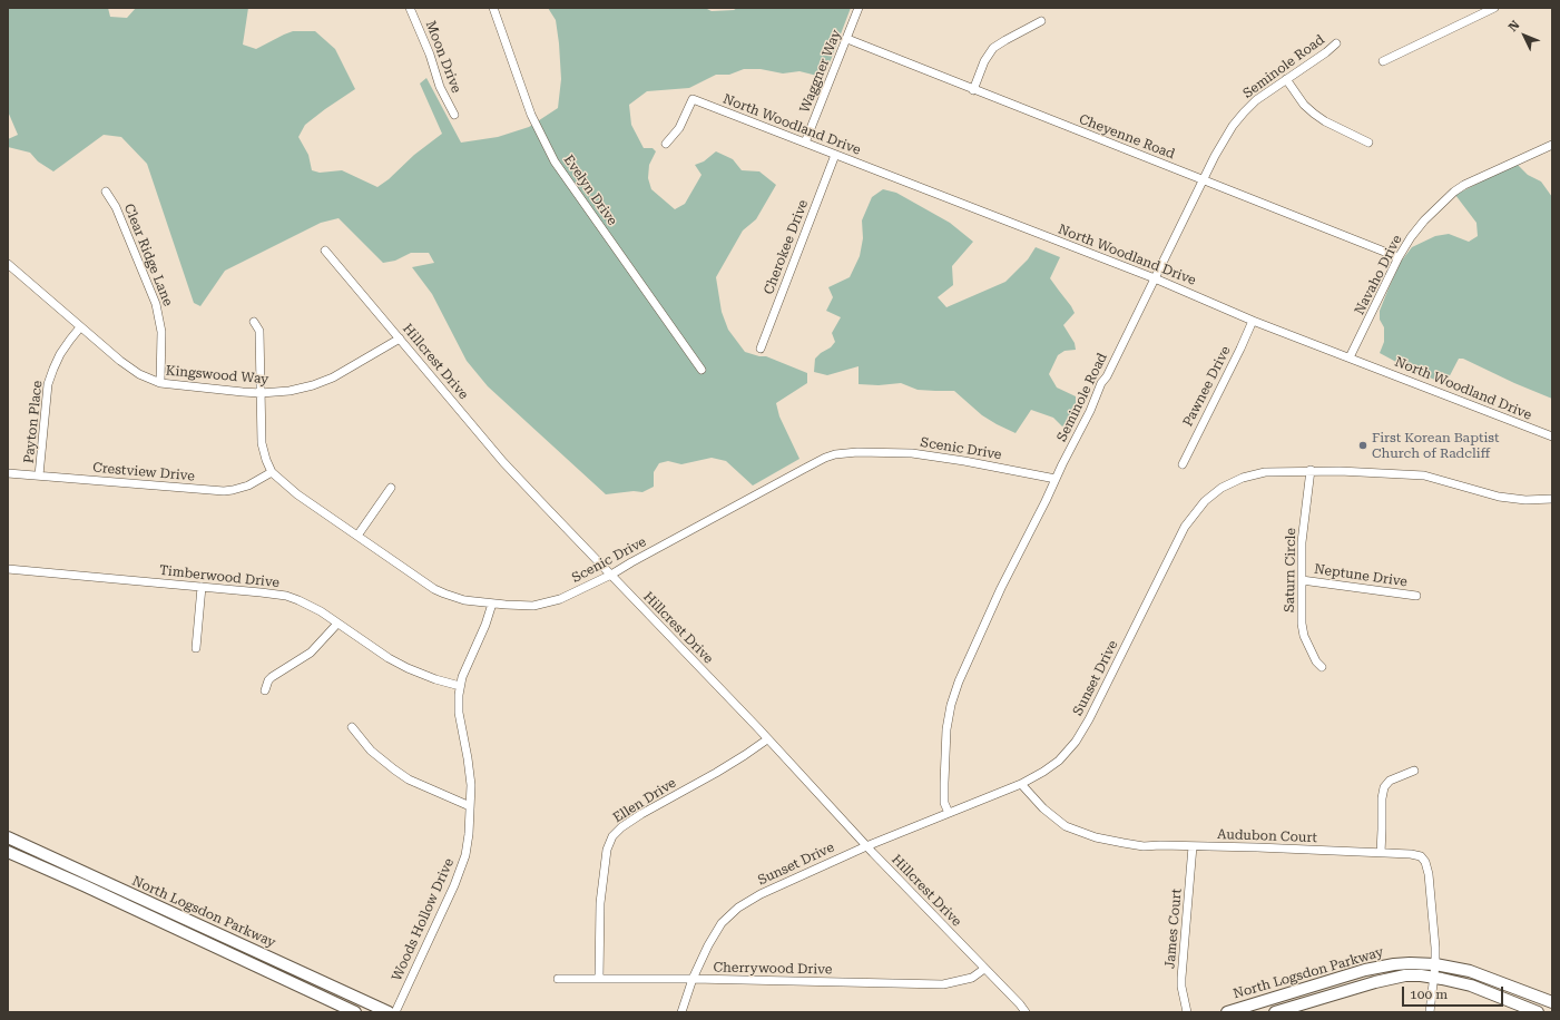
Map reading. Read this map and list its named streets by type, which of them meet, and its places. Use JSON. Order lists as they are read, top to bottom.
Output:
{
  "streets": {
    "main road": ["North Logsdon Parkway"],
    "street": [
      "Moon Drive",
      "Seminole Road",
      "Waggner Way",
      "North Woodland Drive",
      "Cheyenne Road",
      "Evelyn Drive",
      "Cherokee Drive",
      "Clear Ridge Lane",
      "Navaho Drive",
      "Hillcrest Drive",
      "Kingswood Way",
      "Pawnee Drive",
      "Payton Place",
      "Scenic Drive",
      "Crestview Drive",
      "Saturn Circle",
      "Neptune Drive",
      "Timberwood Drive",
      "Sunset Drive",
      "Ellen Drive",
      "Audubon Court",
      "Woods Hollow Drive",
      "James Court",
      "Cherrywood Drive"
    ]
  },
  "crossings": [
    ["Seminole Road", "North Woodland Drive"],
    ["Seminole Road", "Cheyenne Road"],
    ["Seminole Road", "Scenic Drive"],
    ["Seminole Road", "Sunset Drive"],
    ["Waggner Way", "North Woodland Drive"],
    ["Waggner Way", "Cheyenne Road"],
    ["North Woodland Drive", "Cherokee Drive"],
    ["North Woodland Drive", "Navaho Drive"],
    ["North Woodland Drive", "Pawnee Drive"],
    ["Cheyenne Road", "Navaho Drive"],
    ["Clear Ridge Lane", "Kingswood Way"],
    ["Hillcrest Drive", "Kingswood Way"],
    ["Hillcrest Drive", "Scenic Drive"],
    ["Hillcrest Drive", "Sunset Drive"],
    ["Hillcrest Drive", "Ellen Drive"],
    ["Hillcrest Drive", "Cherrywood Drive"],
    ["Kingswood Way", "Payton Place"],
    ["Kingswood Way", "Scenic Drive"],
    ["Payton Place", "Crestview Drive"],
    ["Scenic Drive", "Crestview Drive"],
    ["Scenic Drive", "Woods Hollow Drive"],
    ["Saturn Circle", "Neptune Drive"],
    ["Saturn Circle", "Sunset Drive"],
    ["Timberwood Drive", "Woods Hollow Drive"],
    ["Sunset Drive", "Audubon Court"],
    ["Sunset Drive", "Cherrywood Drive"],
    ["Ellen Drive", "Cherrywood Drive"],
    ["Audubon Court", "North Logsdon Parkway"],
    ["Audubon Court", "James Court"]
  ],
  "places": ["First Korean Baptist Church of Radcliff"],
  "scale_bar": "100 m",
  "north": "top left"
}
